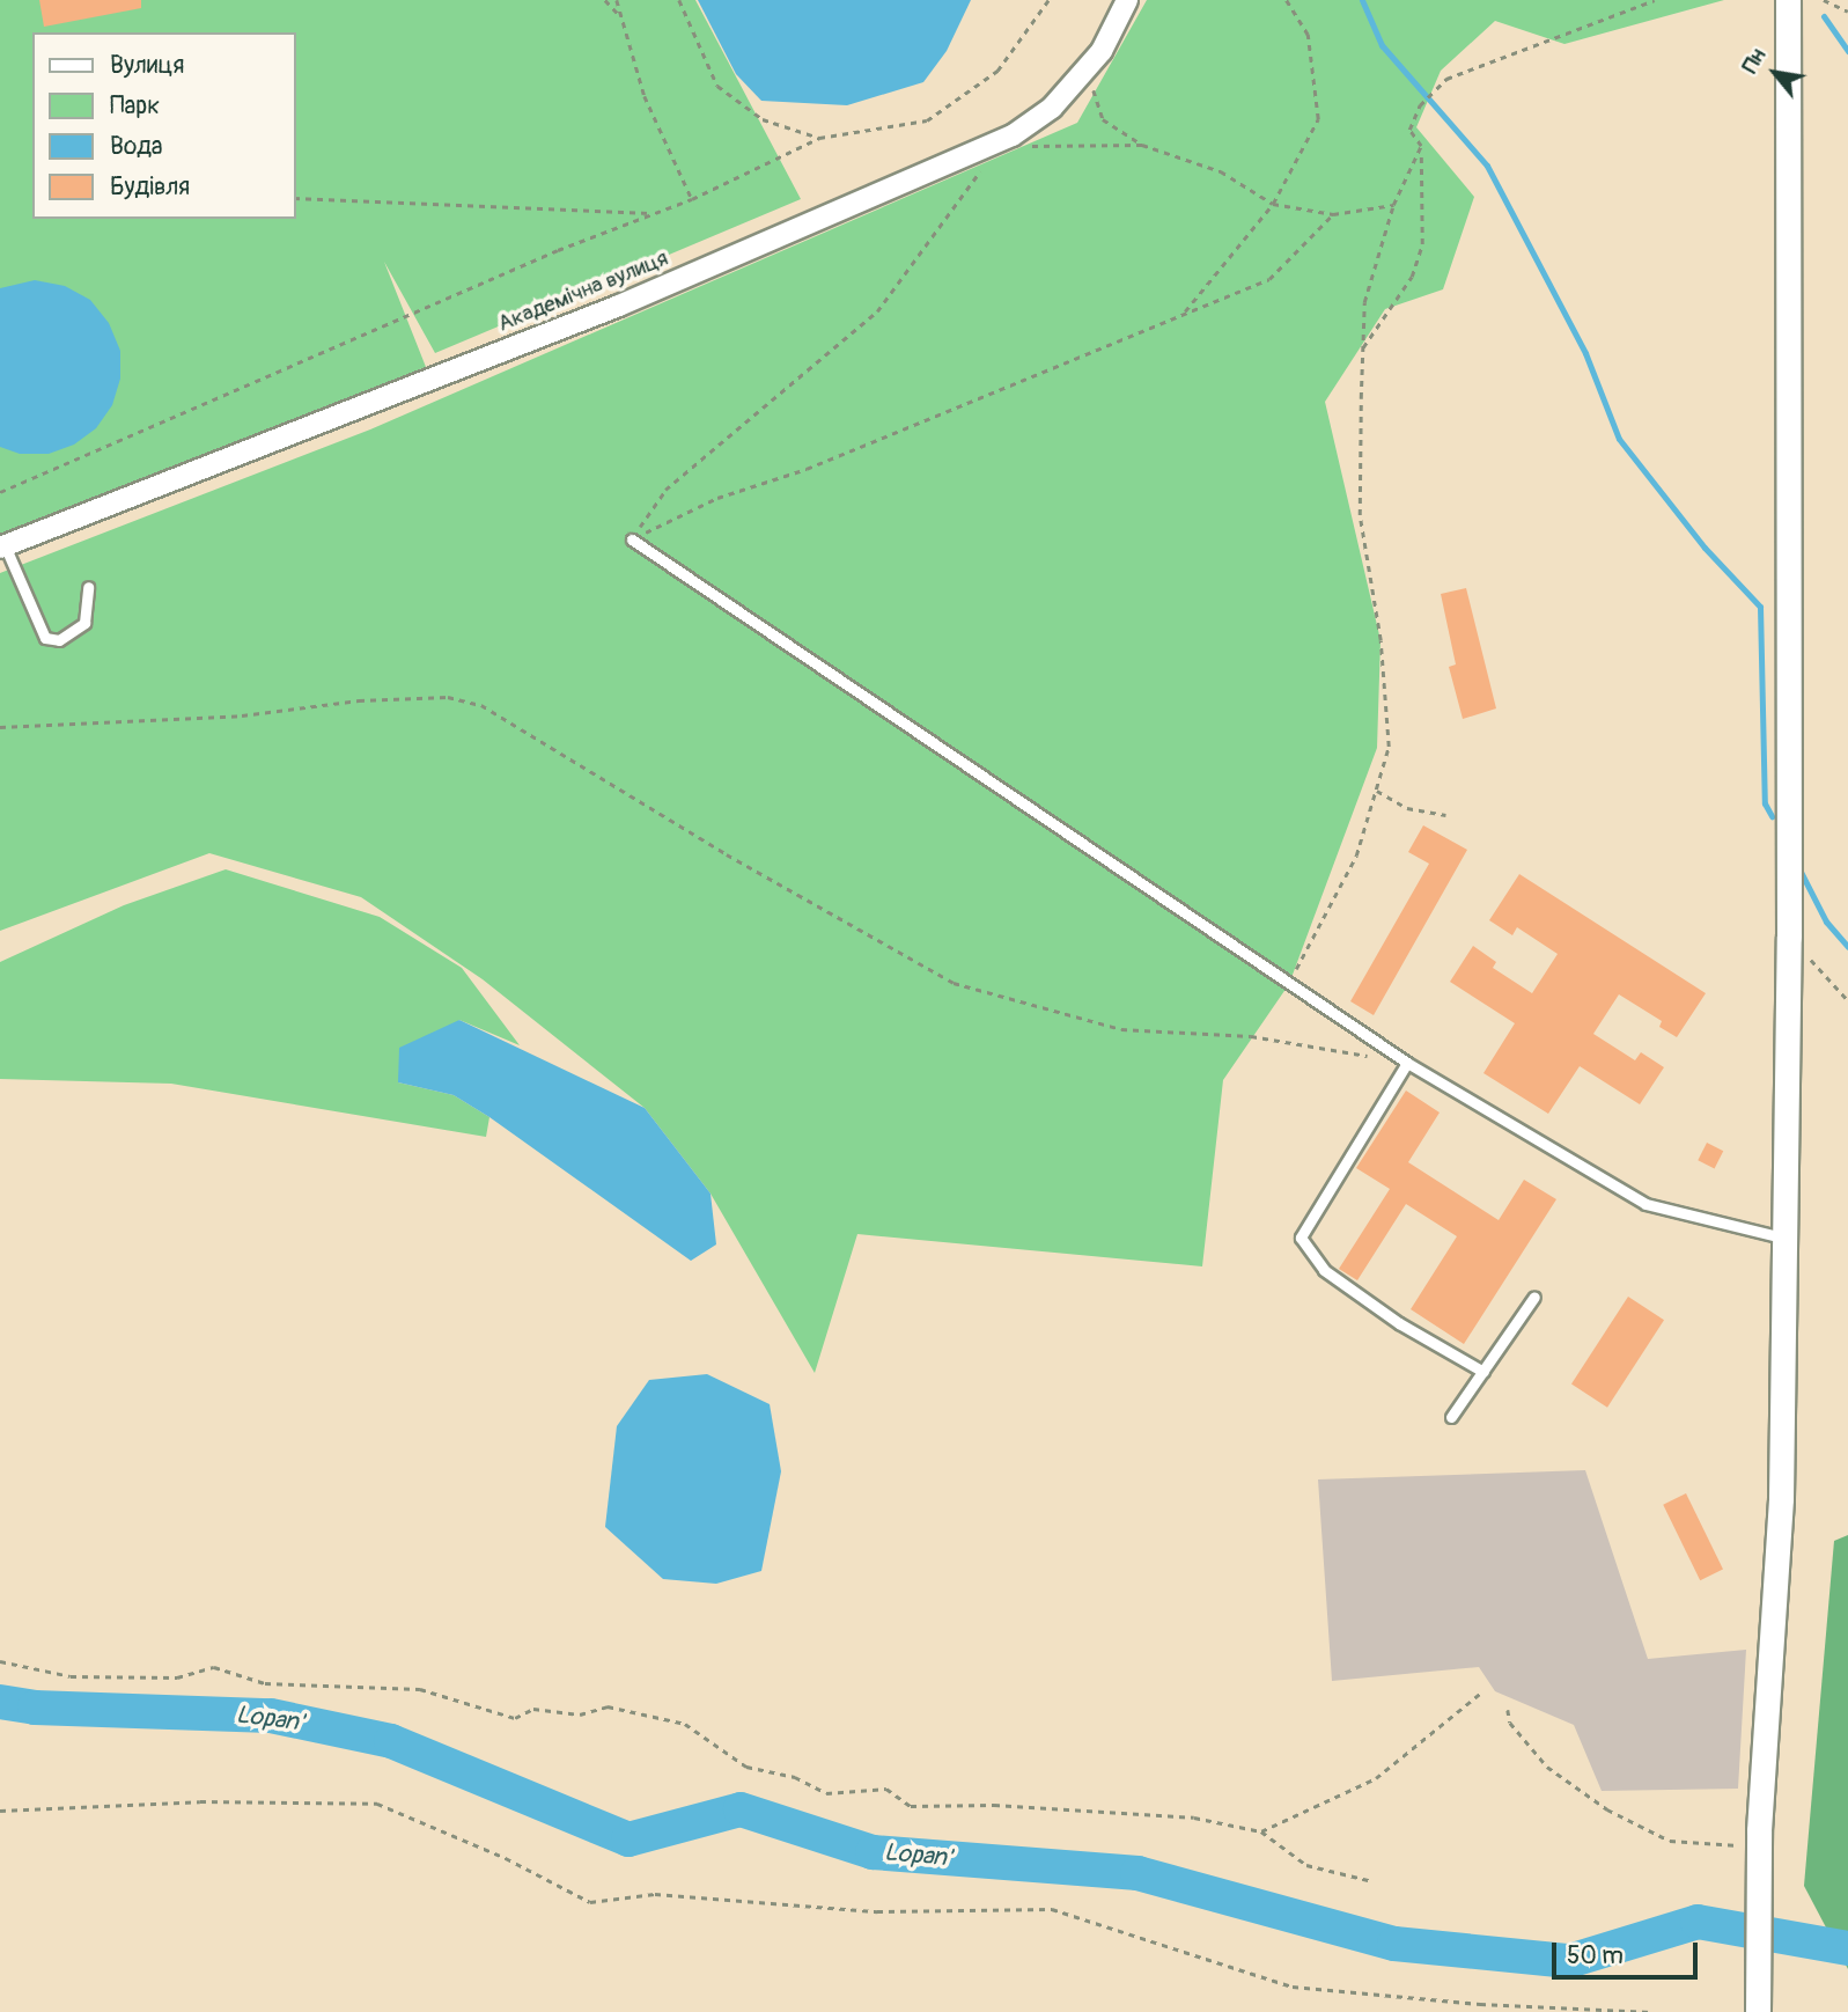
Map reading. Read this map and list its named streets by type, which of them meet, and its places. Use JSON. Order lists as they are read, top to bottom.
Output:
{
  "streets": {
    "street": ["Академічна вулиця"]
  },
  "water": ["Lopan'"],
  "legend": [
    "Вулиця",
    "Парк",
    "Вода",
    "Будівля"
  ],
  "scale_bar": "50 m",
  "north": "top left"
}
